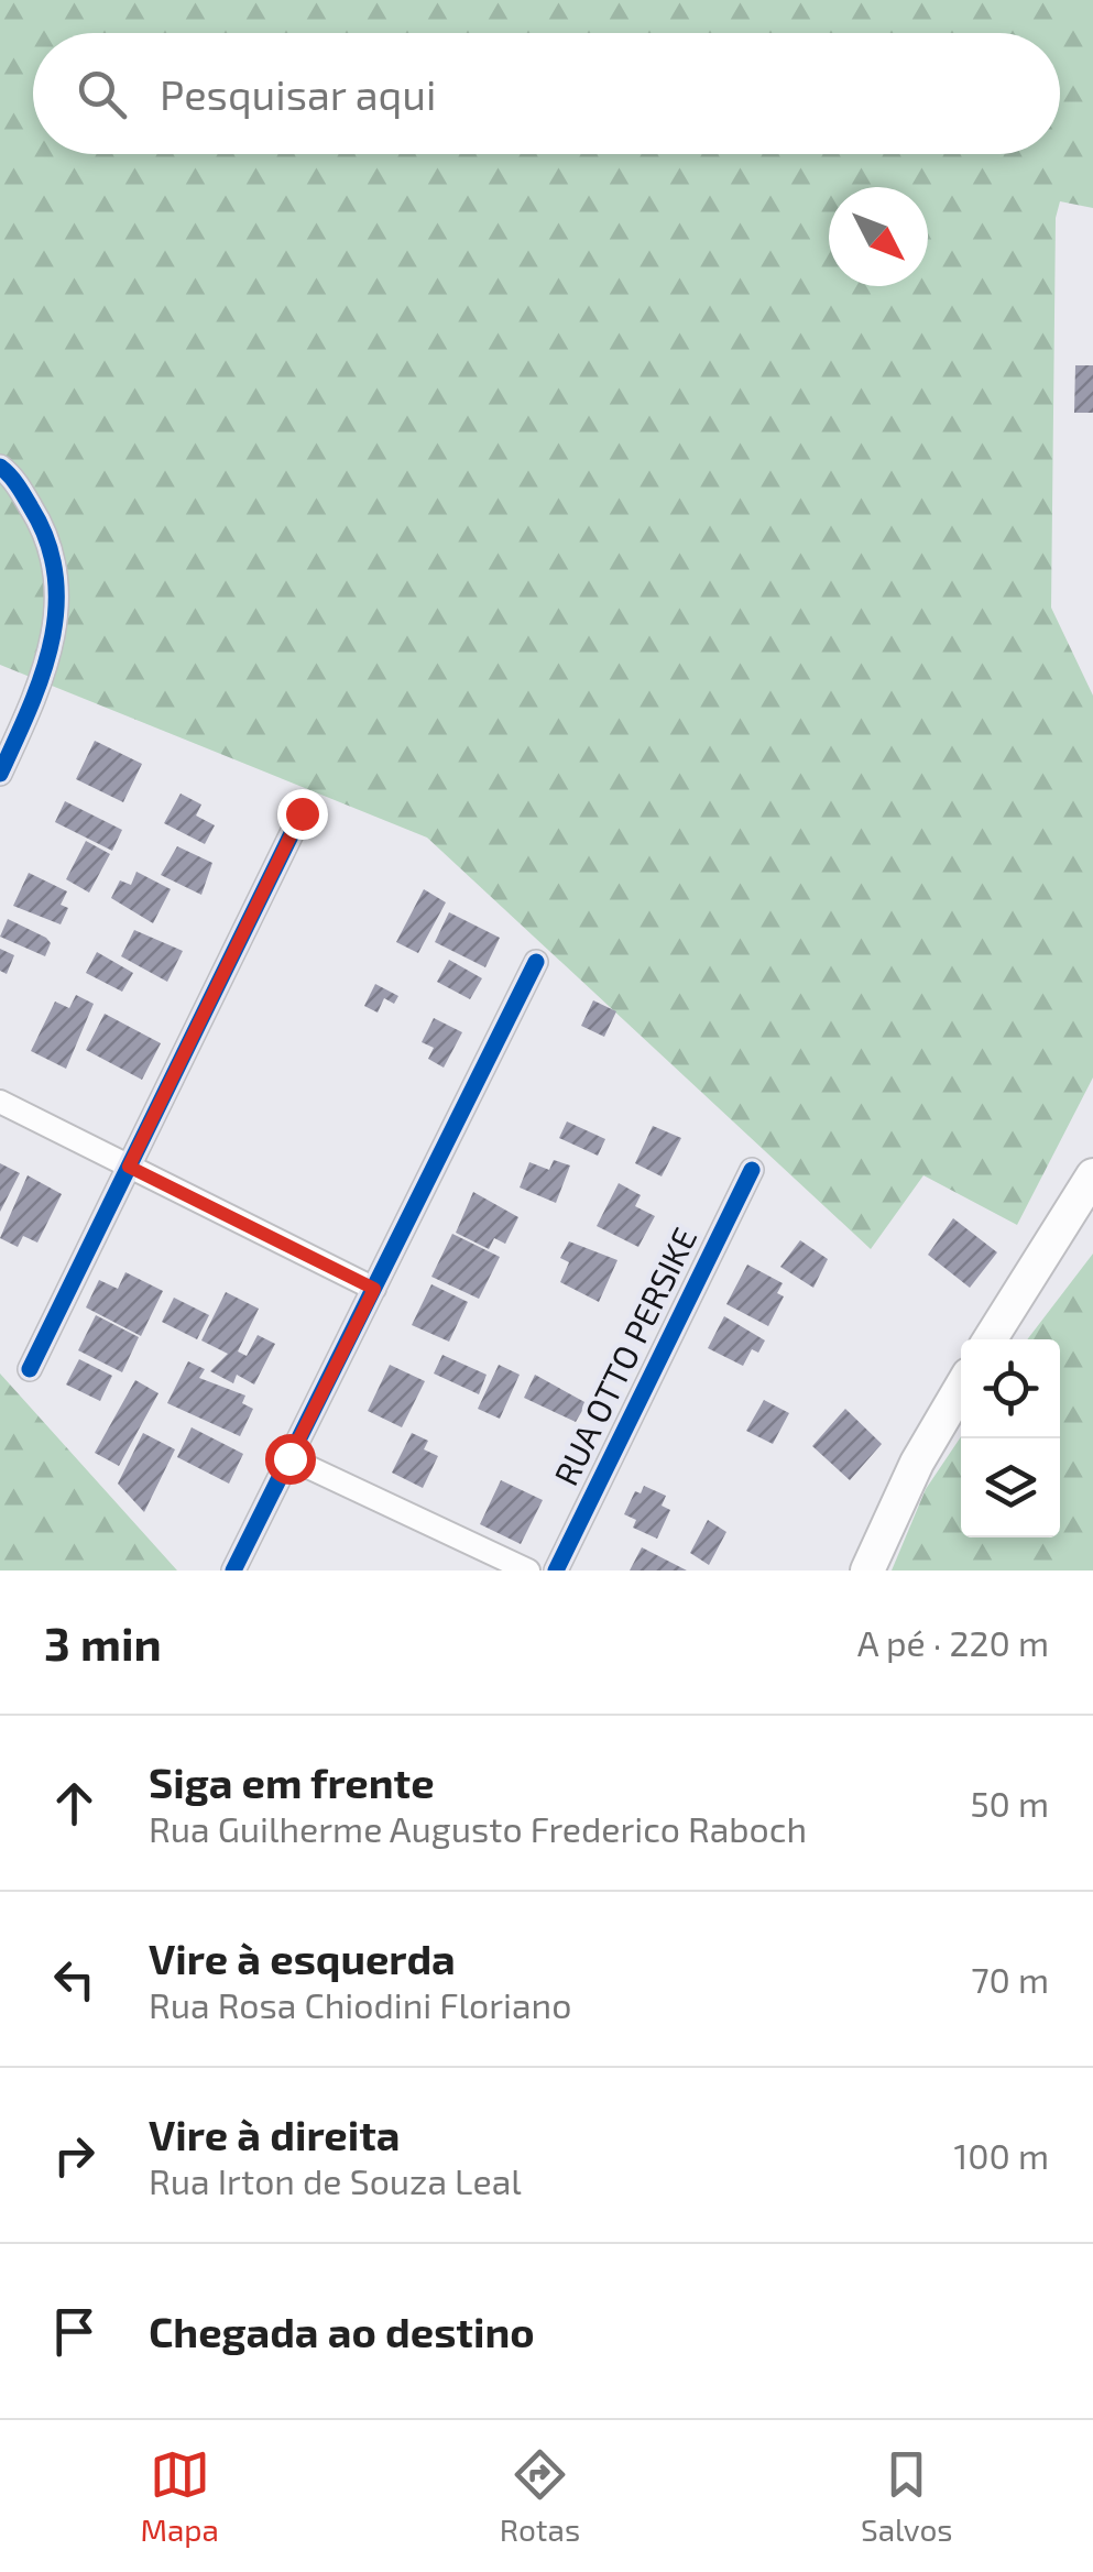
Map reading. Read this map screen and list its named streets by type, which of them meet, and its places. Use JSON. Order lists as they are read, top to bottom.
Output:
{
  "streets": {
    "street": ["RUA OTTO PERSIKE"]
  },
  "north": "bottom right",
  "page": {
    "search": "Pesquisar aqui",
    "heading": ["3 min", "A pé · 220 m"],
    "list": [
      ["Siga em frente", "Rua Guilherme Augusto Frederico Raboch", "50 m"],
      ["Vire à esquerda", "Rua Rosa Chiodini Floriano", "70 m"],
      ["Vire à direita", "Rua Irton de Souza Leal", "100 m"],
      "Chegada ao destino"
    ],
    "nav": ["Mapa", "Rotas", "Salvos"]
  }
}
